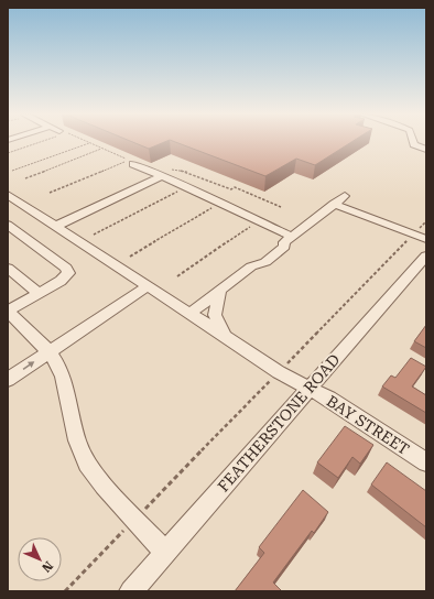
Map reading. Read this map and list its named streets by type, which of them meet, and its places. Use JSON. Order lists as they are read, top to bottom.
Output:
{
  "streets": {
    "street": ["FEATHERSTONE ROAD", "BAY STREET"]
  },
  "crossings": [
    ["FEATHERSTONE ROAD", "BAY STREET"]
  ],
  "north": "bottom right"
}
